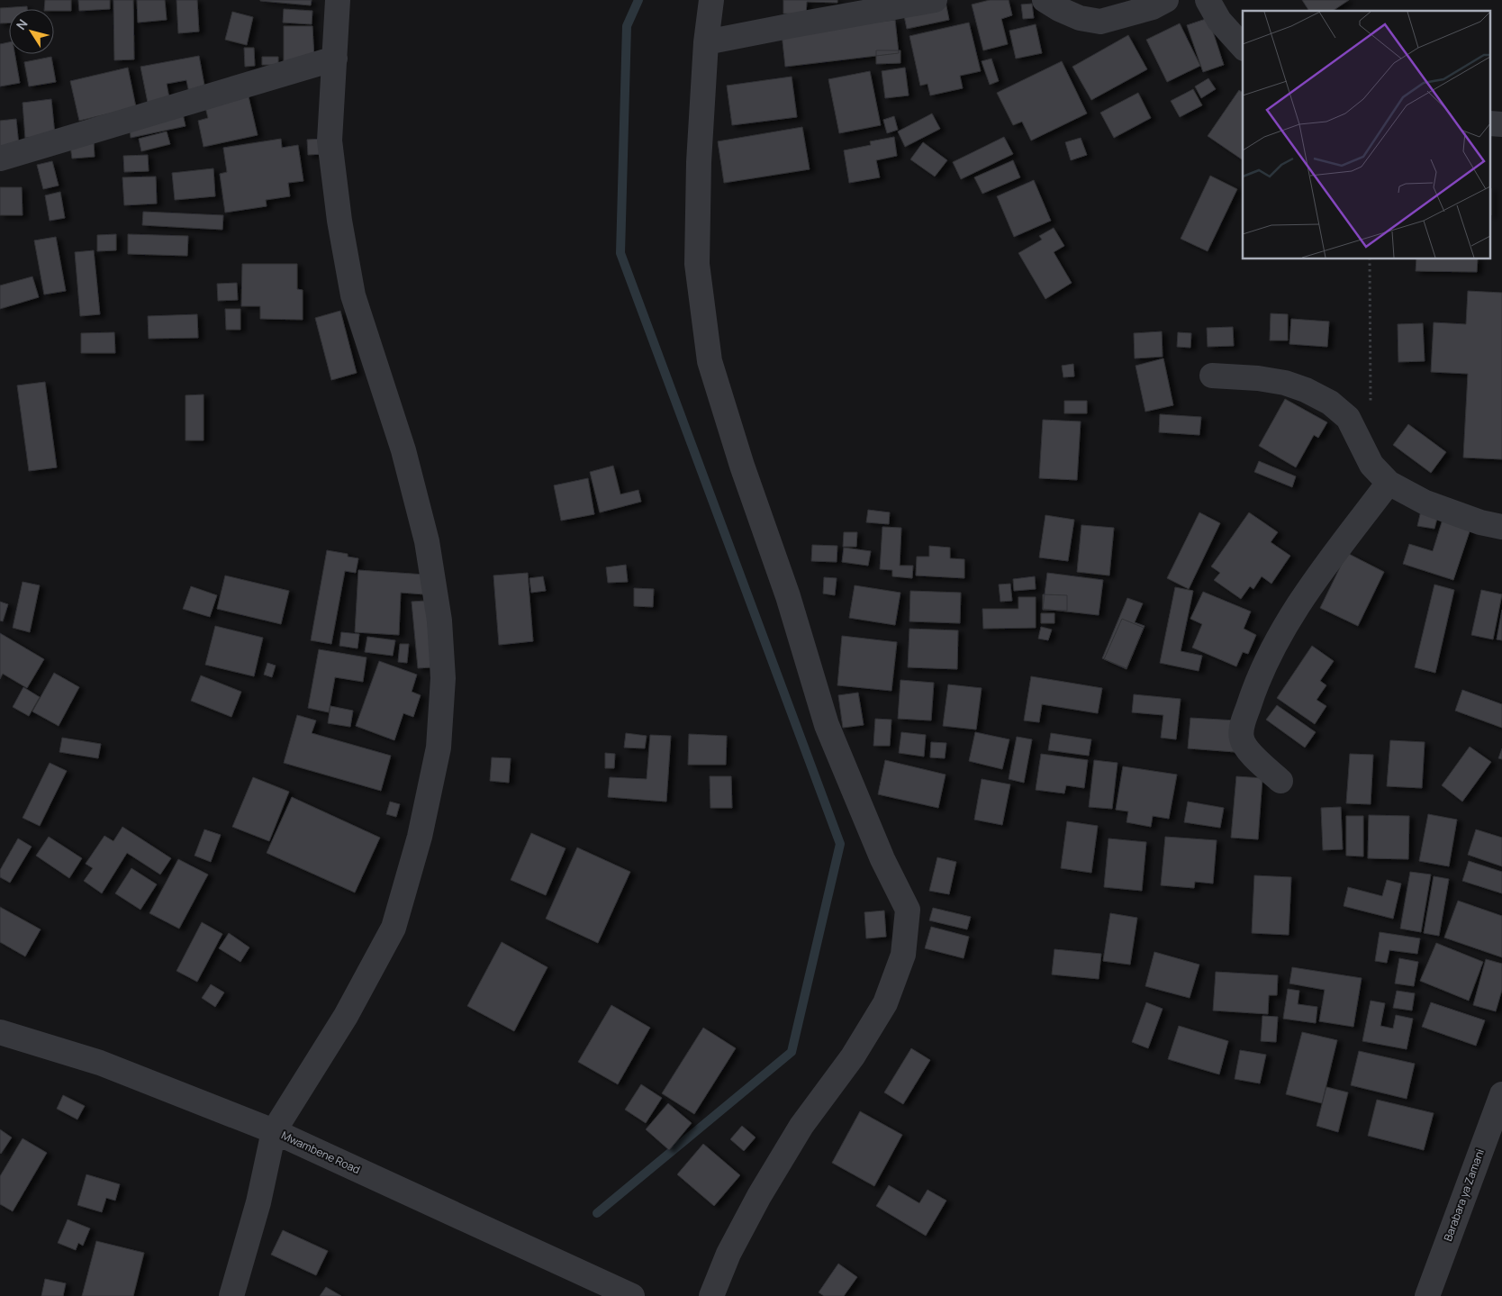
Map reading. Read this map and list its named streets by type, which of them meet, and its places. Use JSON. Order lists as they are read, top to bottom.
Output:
{
  "streets": {
    "street": ["Mwambene Road", "Barabara ya Zamani"]
  },
  "north": "top left"
}
